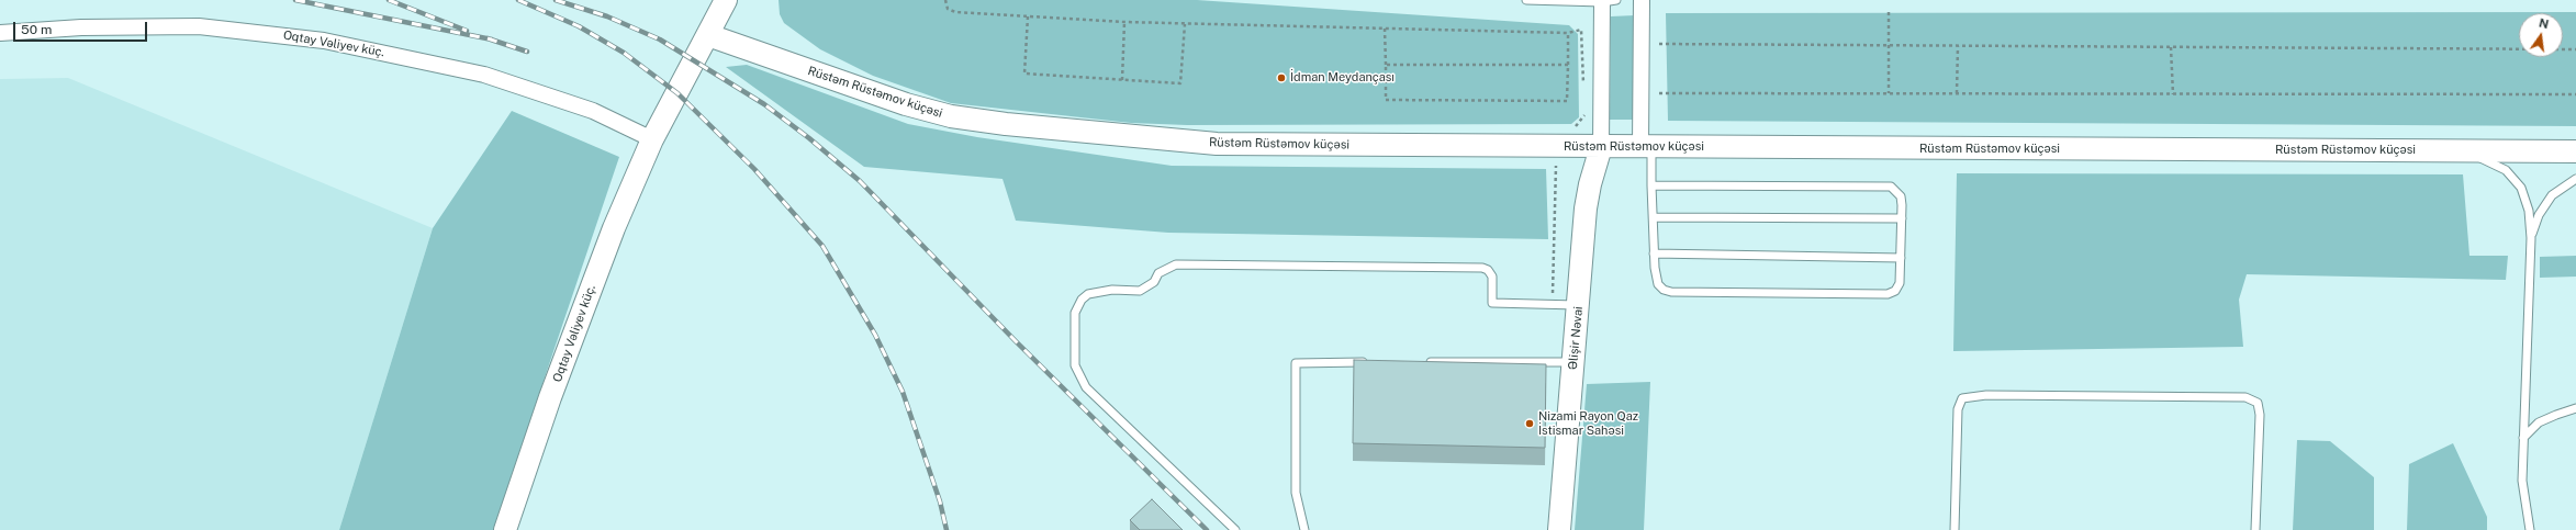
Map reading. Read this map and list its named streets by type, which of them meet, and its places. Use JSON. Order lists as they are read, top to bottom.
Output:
{
  "streets": {
    "street": ["Oqtay Vəliyev küç.", "Rüstəm Rüstəmov küçəsi", "Əlişir Nəvai"]
  },
  "crossings": [
    ["Oqtay Vəliyev küç.", "Rüstəm Rüstəmov küçəsi"],
    ["Rüstəm Rüstəmov küçəsi", "Əlişir Nəvai"]
  ],
  "places": ["İdman Meydançası", "Nizami Rayon Qaz İstismar Sahəsi"],
  "scale_bar": "50 m",
  "north": "top"
}
